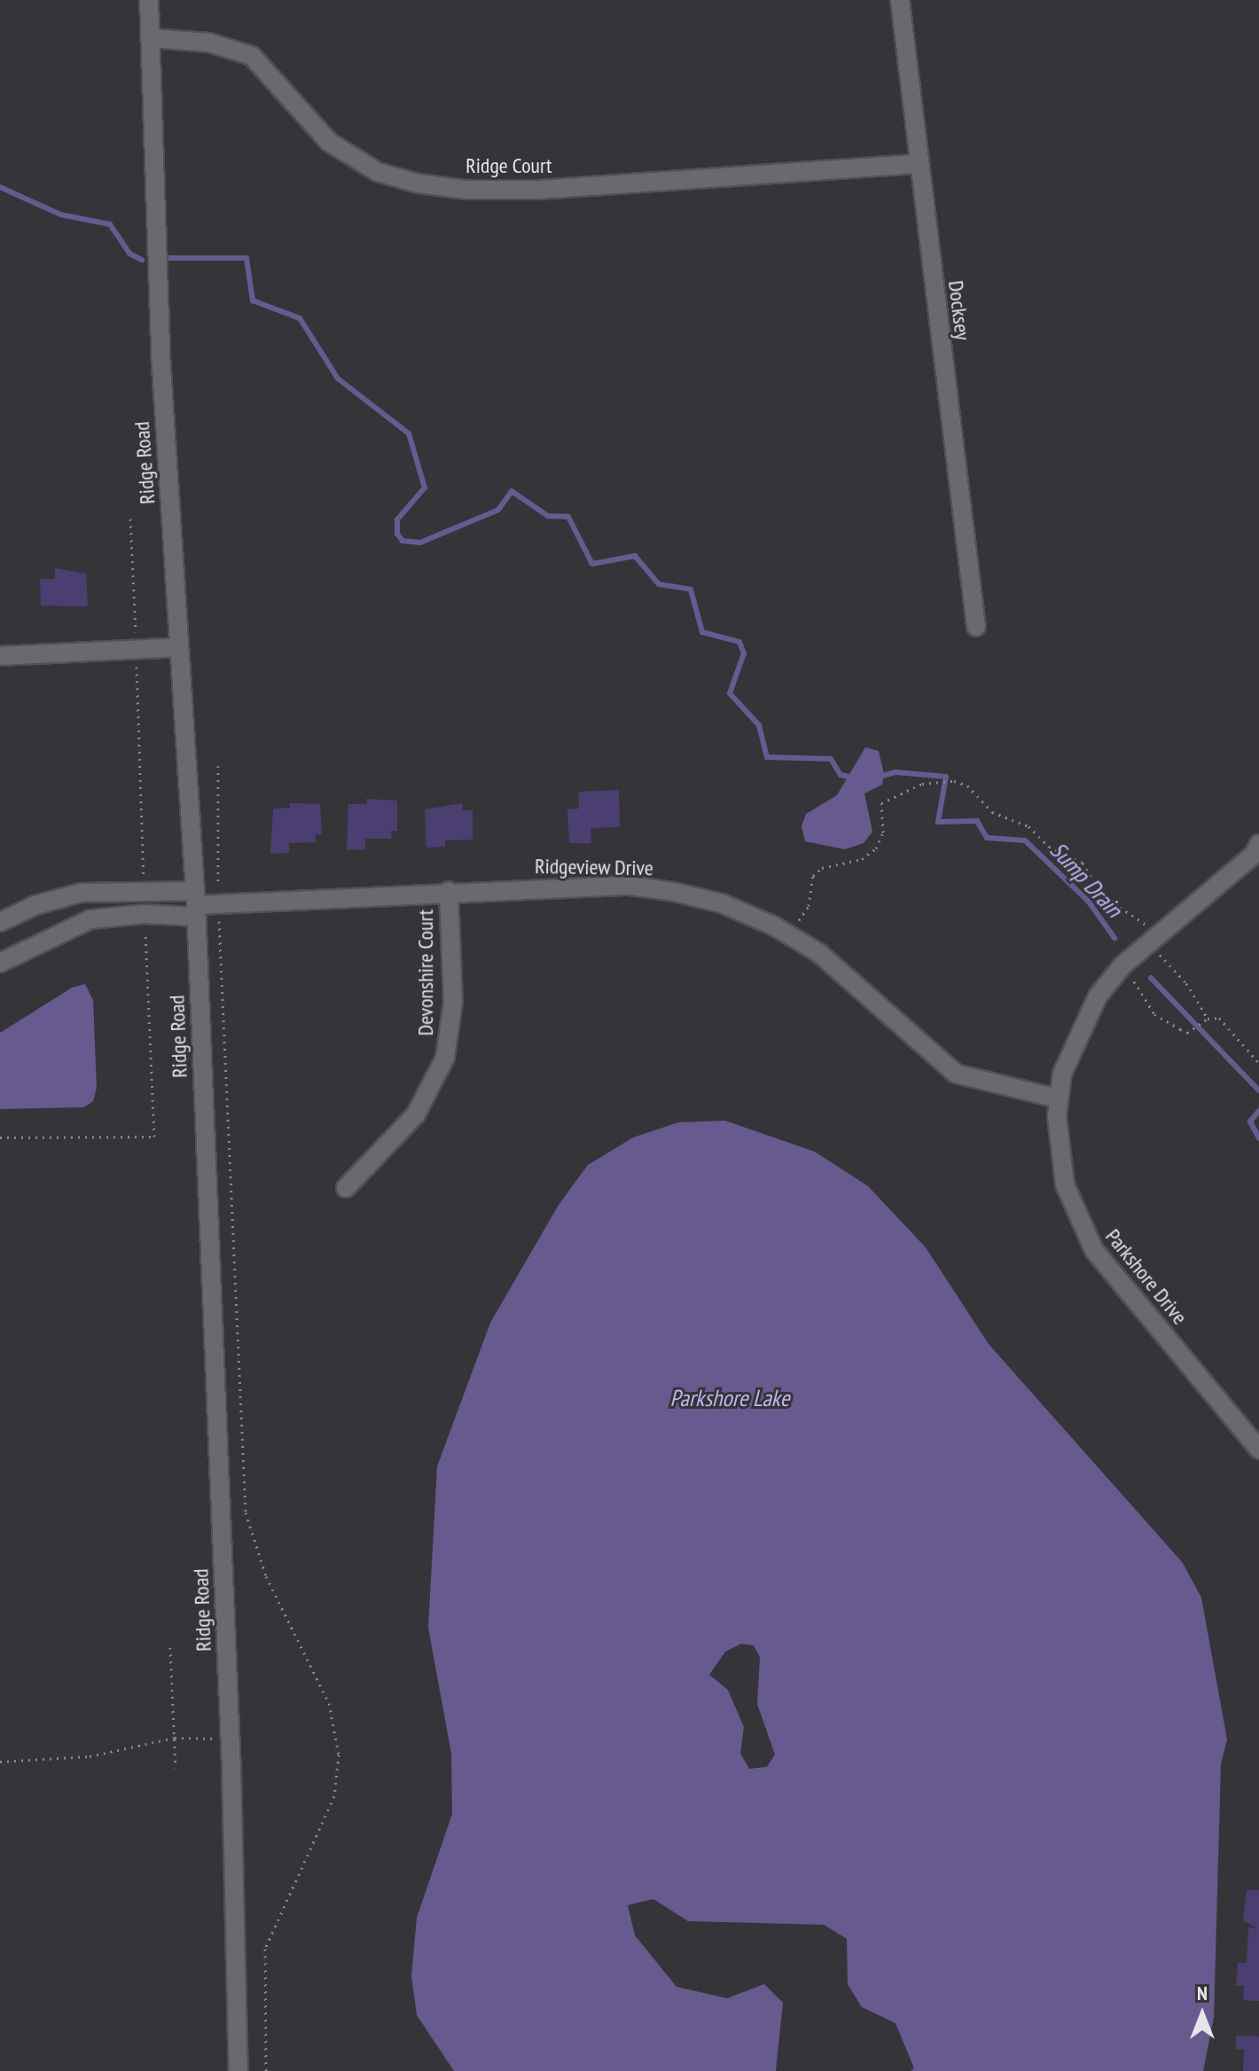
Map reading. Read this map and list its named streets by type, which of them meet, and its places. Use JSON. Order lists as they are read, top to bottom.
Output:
{
  "streets": {
    "street": [
      "Ridge Court",
      "Docksey",
      "Ridge Road",
      "Ridgeview Drive",
      "Devonshire Court",
      "Parkshore Drive"
    ]
  },
  "crossings": [
    ["Ridge Court", "Docksey"],
    ["Ridge Court", "Ridge Road"],
    ["Ridge Road", "Ridgeview Drive"],
    ["Ridgeview Drive", "Devonshire Court"],
    ["Ridgeview Drive", "Parkshore Drive"]
  ],
  "water": ["Sump Drain", "Parkshore Lake"],
  "north": "top"
}
